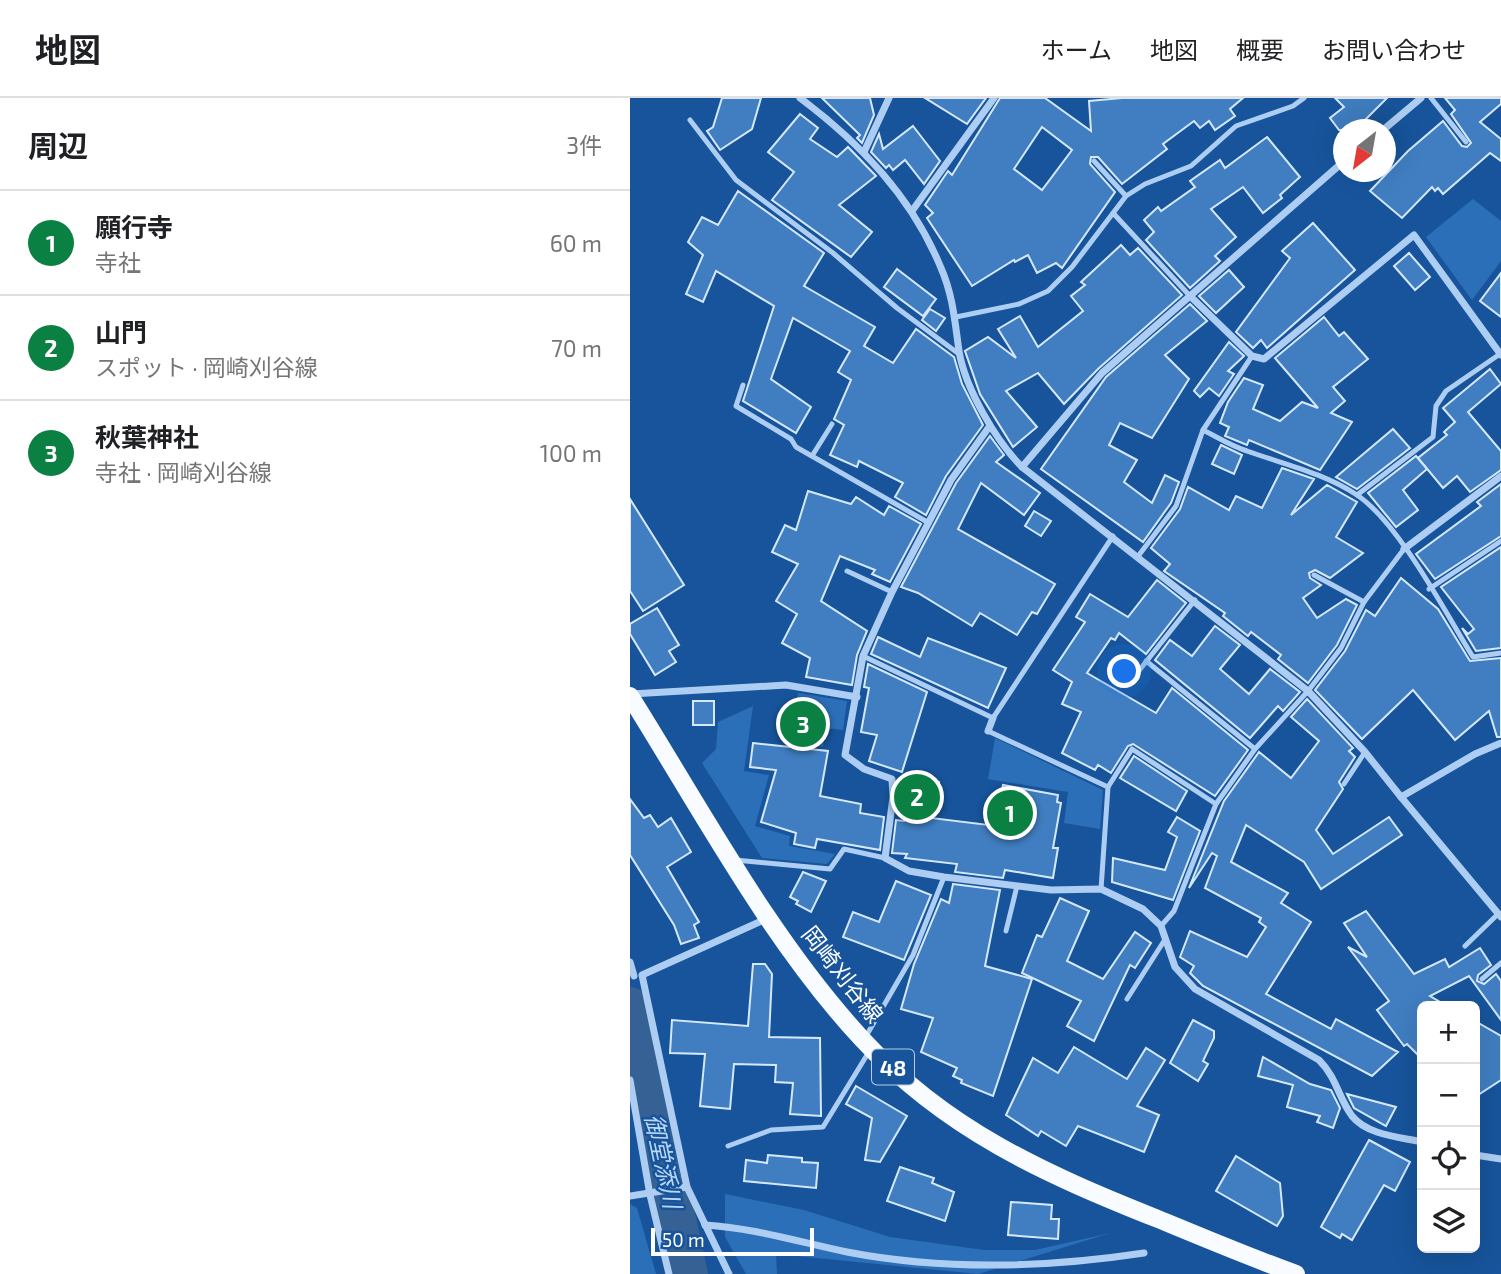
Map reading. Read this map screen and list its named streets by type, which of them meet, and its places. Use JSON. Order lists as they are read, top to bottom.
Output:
{
  "streets": {
    "main road": ["岡崎刈谷線", "48"]
  },
  "water": ["御堂添川"],
  "scale_bar": "50 m",
  "north": "bottom left",
  "page": {
    "header": "地図",
    "nav": [
      "ホーム",
      "地図",
      "概要",
      "お問い合わせ"
    ],
    "heading": ["周辺", "3件"],
    "list": [
      {
        "mark": "1",
        "name": "願行寺",
        "note": "寺社",
        "value": "60 m"
      },
      {
        "mark": "2",
        "name": "山門",
        "note": "スポット · 岡崎刈谷線",
        "value": "70 m"
      },
      {
        "mark": "3",
        "name": "秋葉神社",
        "note": "寺社 · 岡崎刈谷線",
        "value": "100 m"
      }
    ],
    "pins": ["3", "2", "1"],
    "map_buttons": ["+", "−"],
    "scale": "50 m"
  }
}
